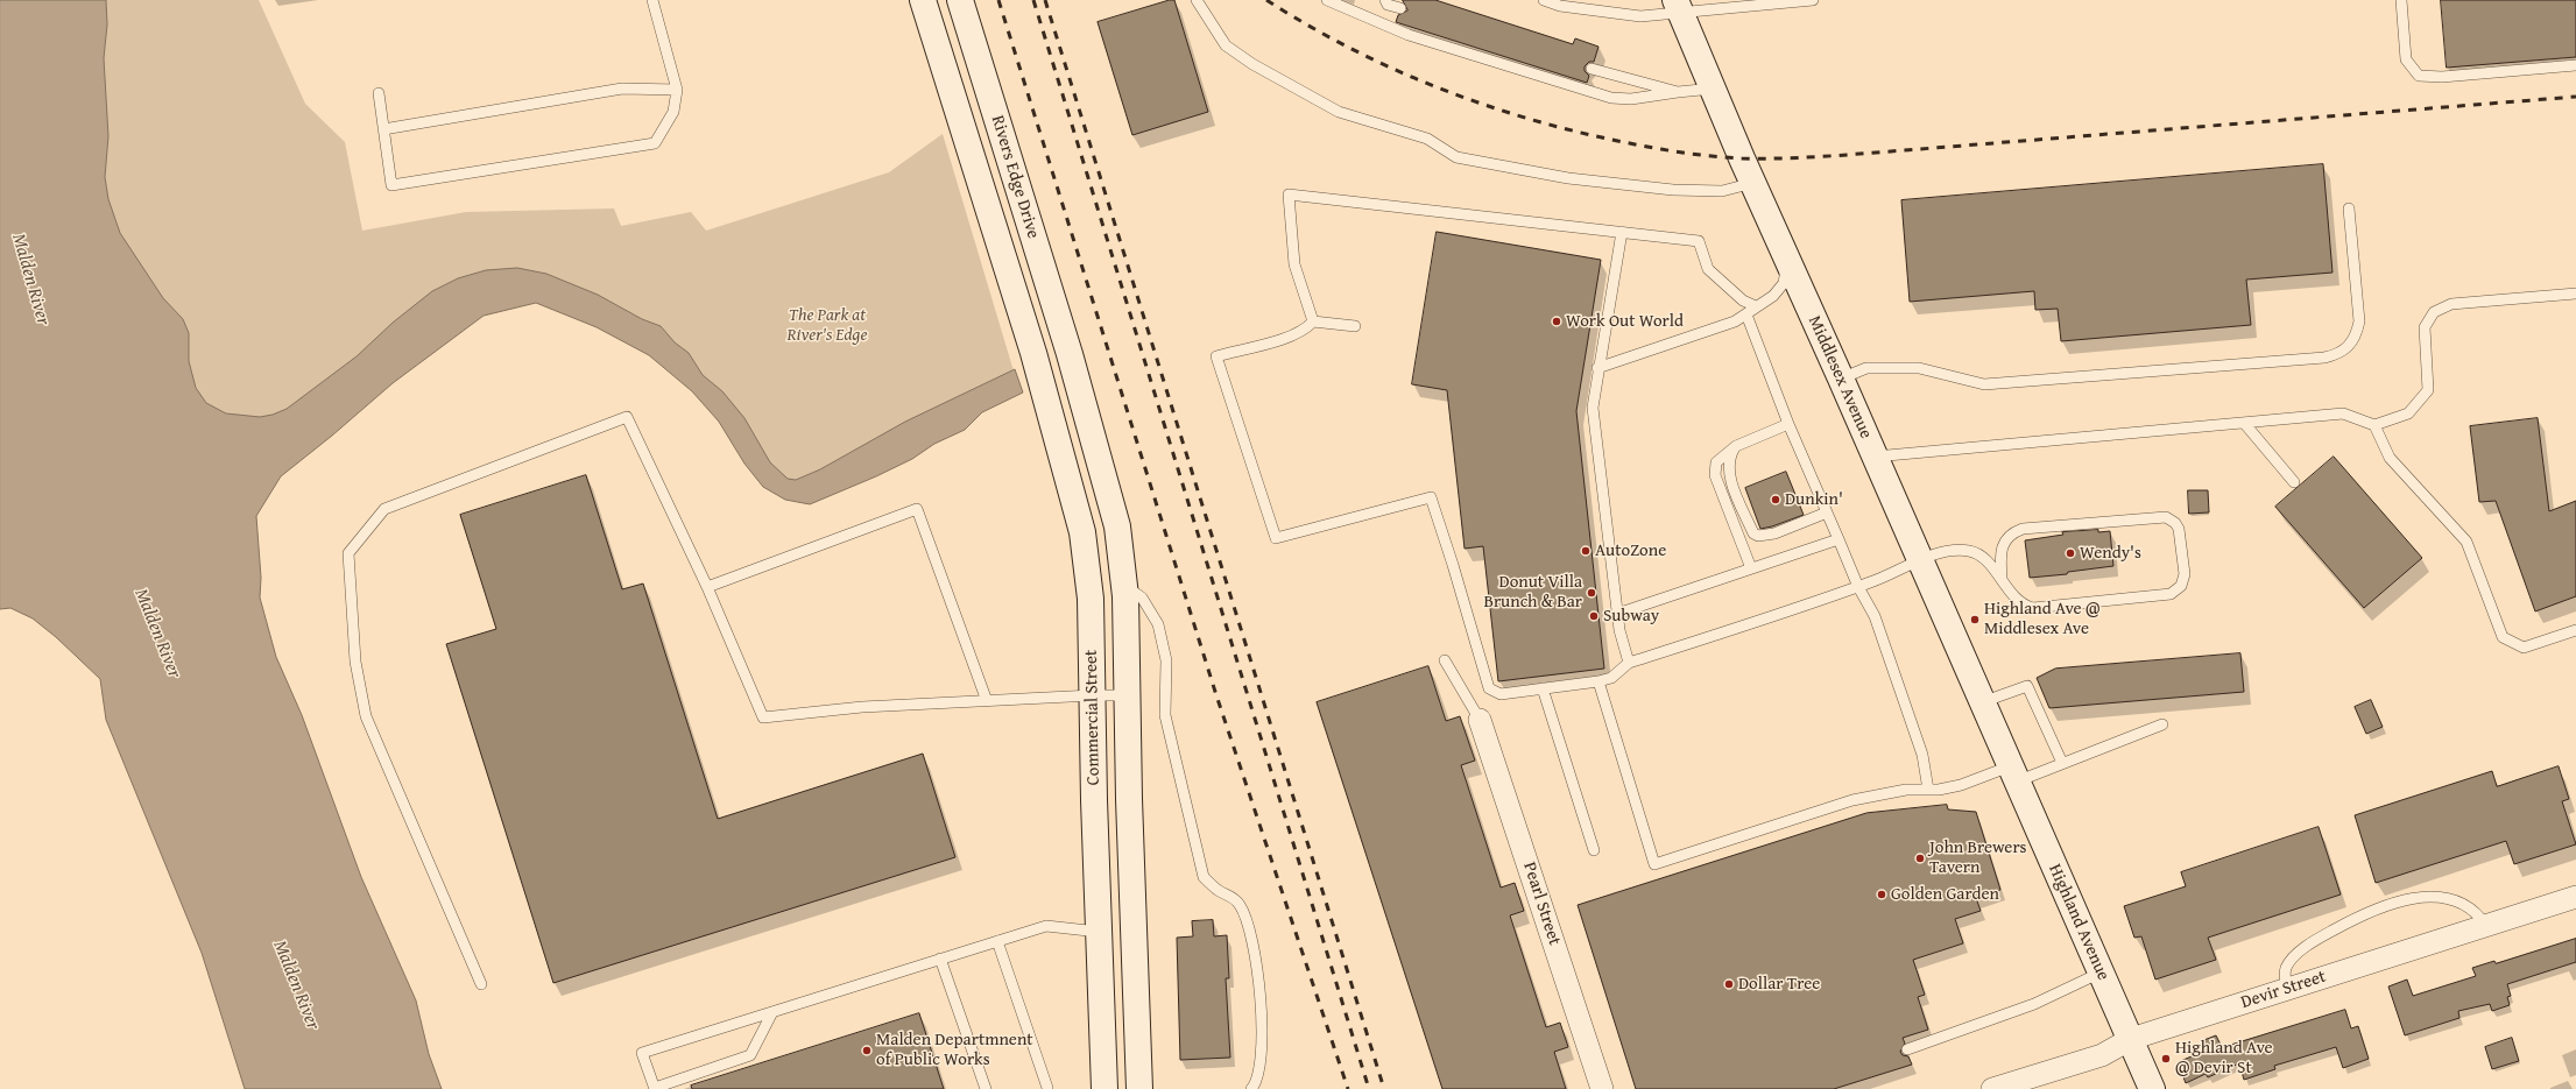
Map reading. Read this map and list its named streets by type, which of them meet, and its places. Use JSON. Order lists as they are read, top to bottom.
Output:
{
  "streets": {
    "main road": [
      "Rivers Edge Drive",
      "Middlesex Avenue",
      "Commercial Street",
      "Highland Avenue"
    ],
    "street": ["Pearl Street", "Devir Street"]
  },
  "crossings": [
    ["Rivers Edge Drive", "Commercial Street"],
    ["Middlesex Avenue", "Highland Avenue"],
    ["Highland Avenue", "Devir Street"]
  ],
  "water": ["Malden River"],
  "parks": ["The Park at River's Edge"],
  "places": [
    "Work Out World",
    "Dunkin'",
    "AutoZone",
    "Wendy's",
    "Donut Villa Brunch & Bar",
    "Subway",
    "Highland Ave @ Middlesex Ave",
    "John Brewers Tavern",
    "Golden Garden",
    "Dollar Tree",
    "Malden Departmnent of Public Works",
    "Highland Ave @ Devir St"
  ]
}
